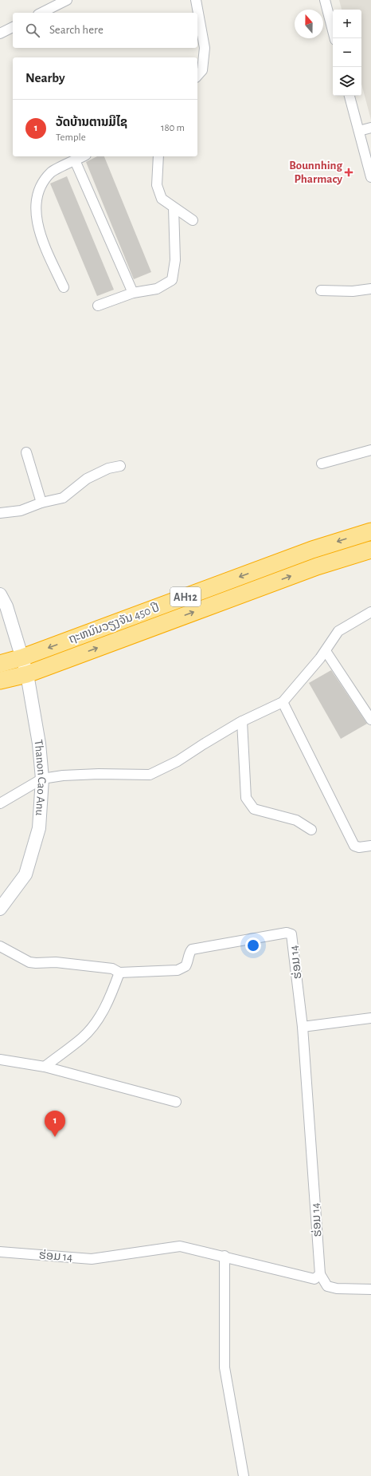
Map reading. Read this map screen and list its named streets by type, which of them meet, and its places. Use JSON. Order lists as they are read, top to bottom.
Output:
{
  "streets": {
    "highway": ["AH12", "ຖະຫນົນວຽງຈັນ 450 ປີ"],
    "street": ["Thanon Cao Anu", "ຮ່ອມ 14"]
  },
  "crossings": [
    ["ຖະຫນົນວຽງຈັນ 450 ປີ", "Thanon Cao Anu"]
  ],
  "places": {
    "health": ["Bounnhing Pharmacy"]
  },
  "north": "top",
  "page": {
    "map_buttons": ["+", "−"],
    "search": "Search here",
    "heading": "Nearby",
    "list": [
      {
        "mark": "1",
        "name": "ວັດບ້ານຕານມີໄຊ",
        "note": "Temple",
        "value": "180 m"
      }
    ],
    "pins": "1"
  }
}
